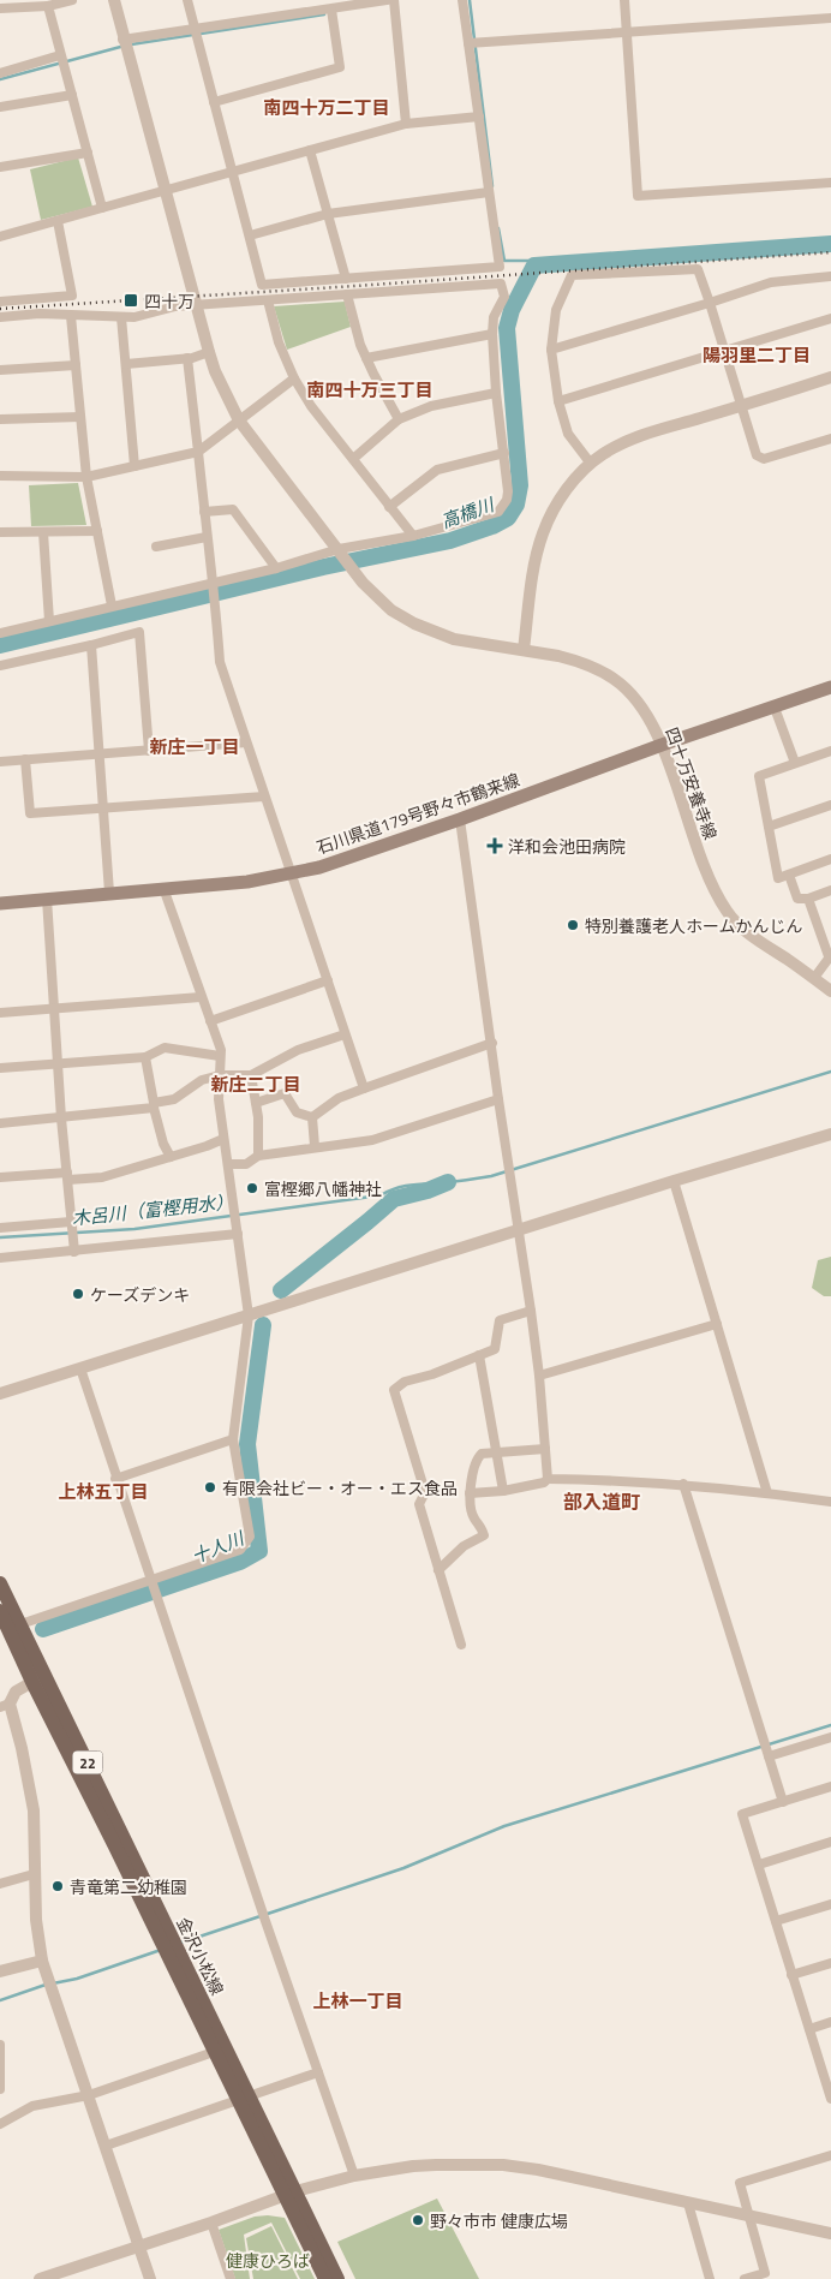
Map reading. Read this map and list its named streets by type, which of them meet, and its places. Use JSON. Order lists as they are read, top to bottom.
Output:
{
  "streets": {
    "main road": ["石川県道179号野々市鶴来線", "22", "金沢小松線"],
    "street": ["四十万安養寺線"]
  },
  "crossings": [
    ["四十万安養寺線", "石川県道179号野々市鶴来線"]
  ],
  "districts": [
    "南四十万二丁目",
    "陽羽里二丁目",
    "南四十万三丁目",
    "新庄一丁目",
    "新庄二丁目",
    "上林五丁目",
    "部入道町",
    "上林一丁目"
  ],
  "water": ["高橋川", "木呂川（富樫用水）", "十人川"],
  "parks": ["健康ひろば"],
  "places": {
    "transit": ["四十万"],
    "health": ["洋和会池田病院"],
    "other": [
      "特別養護老人ホームかんじん",
      "富樫郷八幡神社",
      "ケーズデンキ",
      "有限会社ビー・オー・エス食品",
      "青竜第二幼稚園",
      "野々市市 健康広場"
    ]
  }
}
